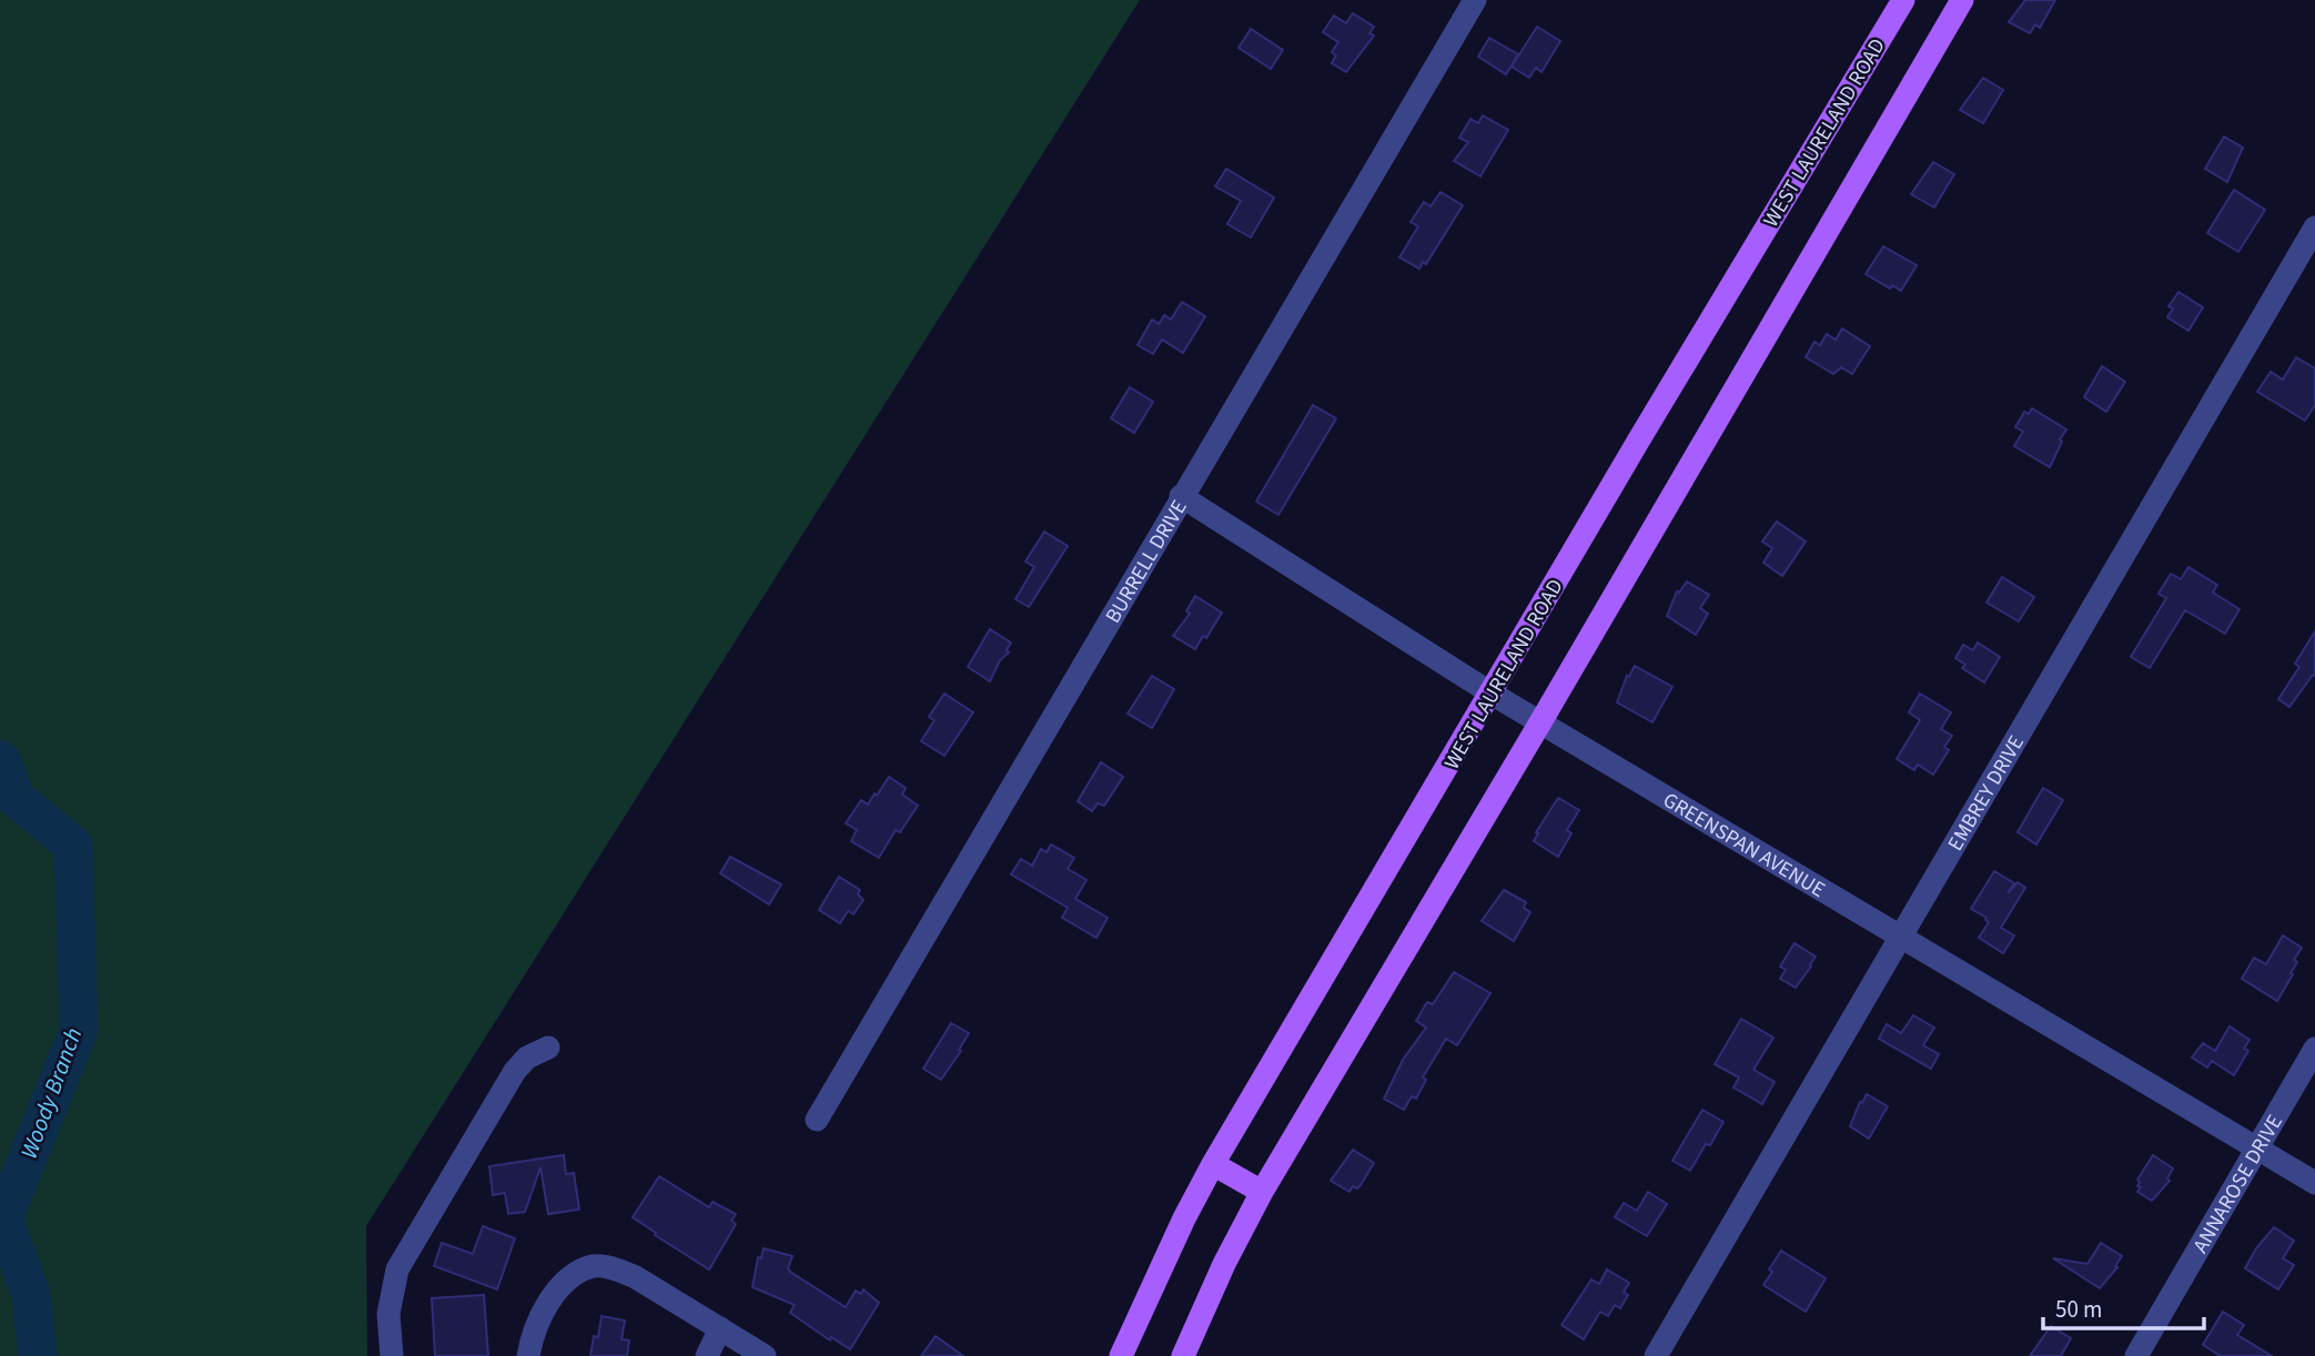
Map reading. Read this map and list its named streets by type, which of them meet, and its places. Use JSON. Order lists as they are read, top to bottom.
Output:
{
  "streets": {
    "main road": ["WEST LAURELAND ROAD"],
    "street": [
      "BURRELL DRIVE",
      "EMBREY DRIVE",
      "GREENSPAN AVENUE",
      "ANNAROSE DRIVE"
    ]
  },
  "crossings": [
    ["WEST LAURELAND ROAD", "GREENSPAN AVENUE"],
    ["BURRELL DRIVE", "GREENSPAN AVENUE"],
    ["EMBREY DRIVE", "GREENSPAN AVENUE"],
    ["GREENSPAN AVENUE", "ANNAROSE DRIVE"]
  ],
  "water": ["Woody Branch"],
  "scale_bar": "50 m"
}
